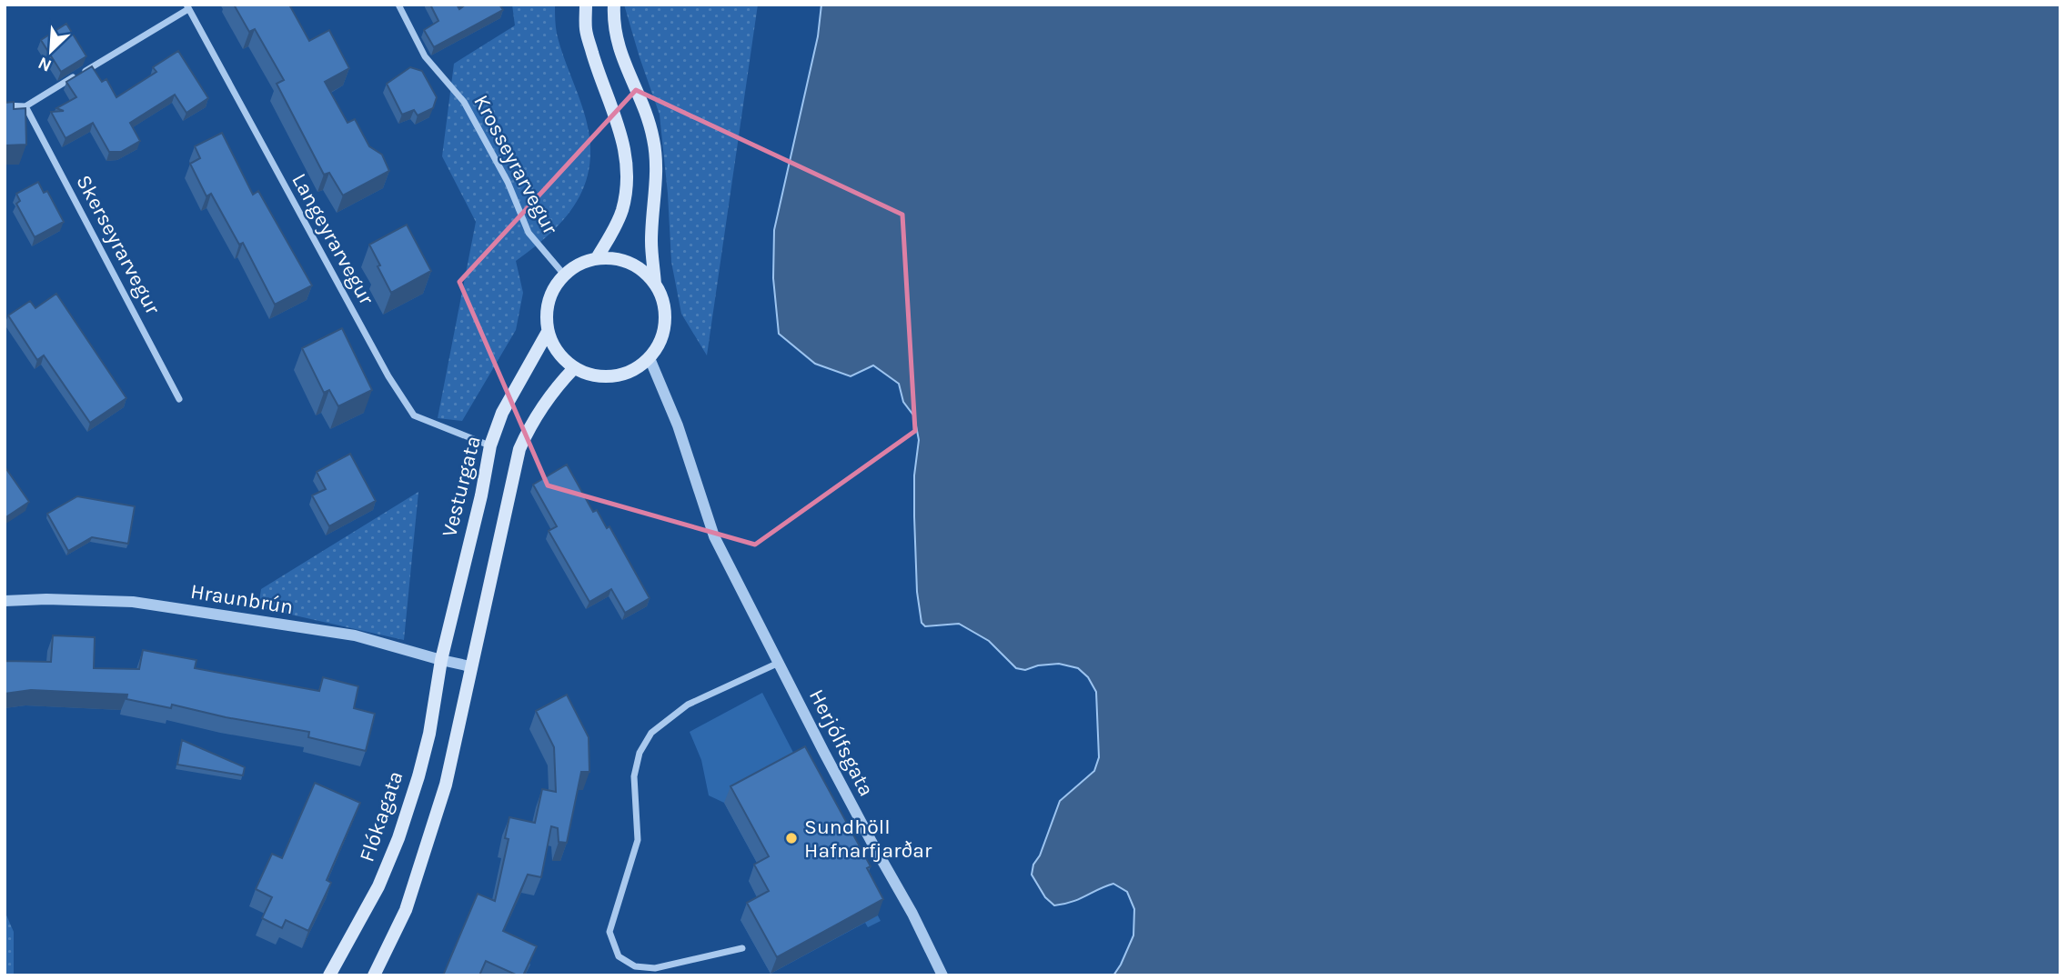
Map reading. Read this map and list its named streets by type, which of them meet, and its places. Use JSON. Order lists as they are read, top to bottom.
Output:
{
  "streets": {
    "main road": ["Vesturgata", "Flókagata"],
    "street": [
      "Krosseyrarvegur",
      "Langeyrarvegur",
      "Skerseyrarvegur",
      "Hraunbrún",
      "Herjólfsgata"
    ]
  },
  "crossings": [
    ["Krosseyrarvegur", "Vesturgata"],
    ["Krosseyrarvegur", "Herjólfsgata"],
    ["Langeyrarvegur", "Vesturgata"],
    ["Vesturgata", "Hraunbrún"],
    ["Vesturgata", "Herjólfsgata"],
    ["Vesturgata", "Flókagata"],
    ["Hraunbrún", "Flókagata"]
  ],
  "places": ["Sundhöll Hafnarfjarðar"],
  "north": "bottom left"
}
